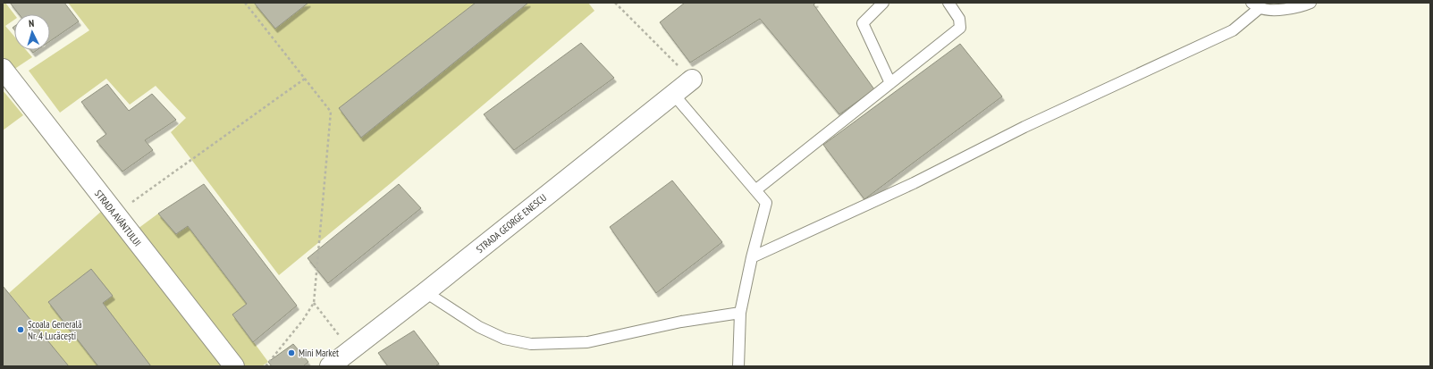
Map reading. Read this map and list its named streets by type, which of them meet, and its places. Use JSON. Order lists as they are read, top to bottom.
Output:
{
  "streets": {
    "street": ["STRADA AVÂNTULUI", "STRADA GEORGE ENESCU"]
  },
  "places": ["Școala Generală Nr. 4 Lucăcești", "Mini Market"],
  "north": "top"
}
